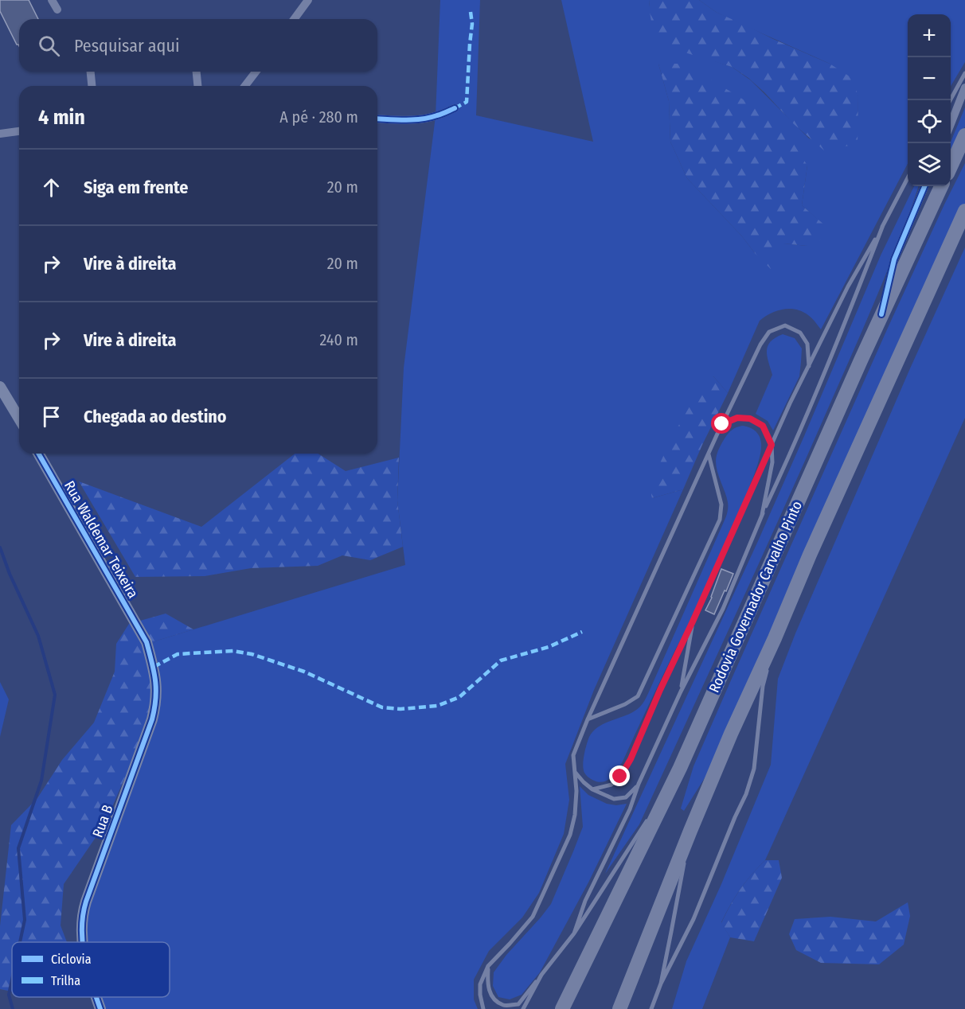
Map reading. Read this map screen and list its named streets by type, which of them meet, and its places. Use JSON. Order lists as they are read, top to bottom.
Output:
{
  "streets": {
    "highway": ["Rodovia Governador Carvalho Pinto"],
    "street": ["Rua Waldemar Teixeira", "Rua B"]
  },
  "crossings": [
    ["Rua Waldemar Teixeira", "Rua B"]
  ],
  "legend": ["Ciclovia", "Trilha"],
  "page": {
    "map_buttons": ["+", "−"],
    "search": "Pesquisar aqui",
    "heading": ["4 min", "A pé · 280 m"],
    "list": [
      ["Siga em frente", "20 m"],
      ["Vire à direita", "20 m"],
      ["Vire à direita", "240 m"],
      "Chegada ao destino"
    ]
  }
}
